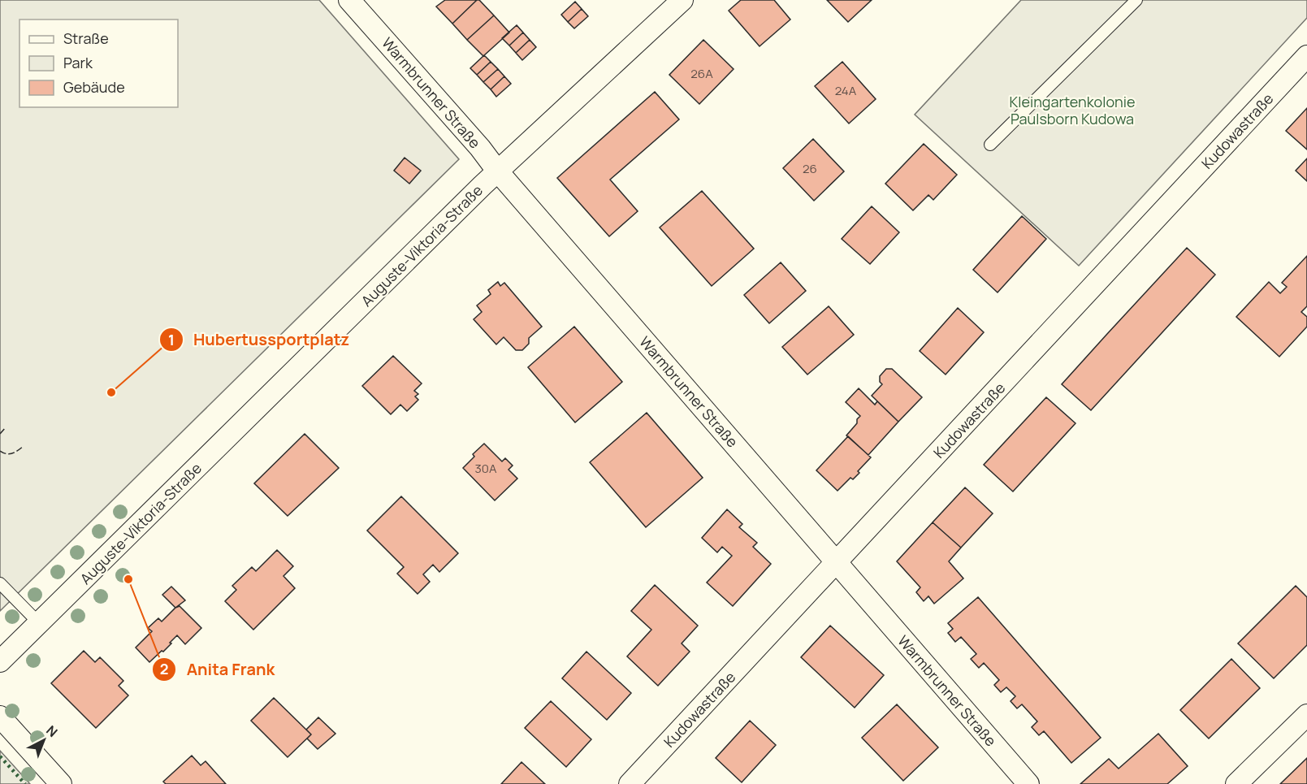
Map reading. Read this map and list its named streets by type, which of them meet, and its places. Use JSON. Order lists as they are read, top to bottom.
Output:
{
  "streets": {
    "street": ["Warmbrunner Straße", "Kudowastraße", "Auguste-Viktoria-Straße"]
  },
  "crossings": [
    ["Warmbrunner Straße", "Kudowastraße"],
    ["Warmbrunner Straße", "Auguste-Viktoria-Straße"]
  ],
  "parks": ["Kleingartenkolonie Paulsborn Kudowa"],
  "places": ["Hubertussportplatz", "Anita Frank"],
  "house_numbers": [
    "26A",
    "24A",
    "26",
    "30A"
  ],
  "legend": ["Straße", "Park", "Gebäude"],
  "north": "top right"
}
